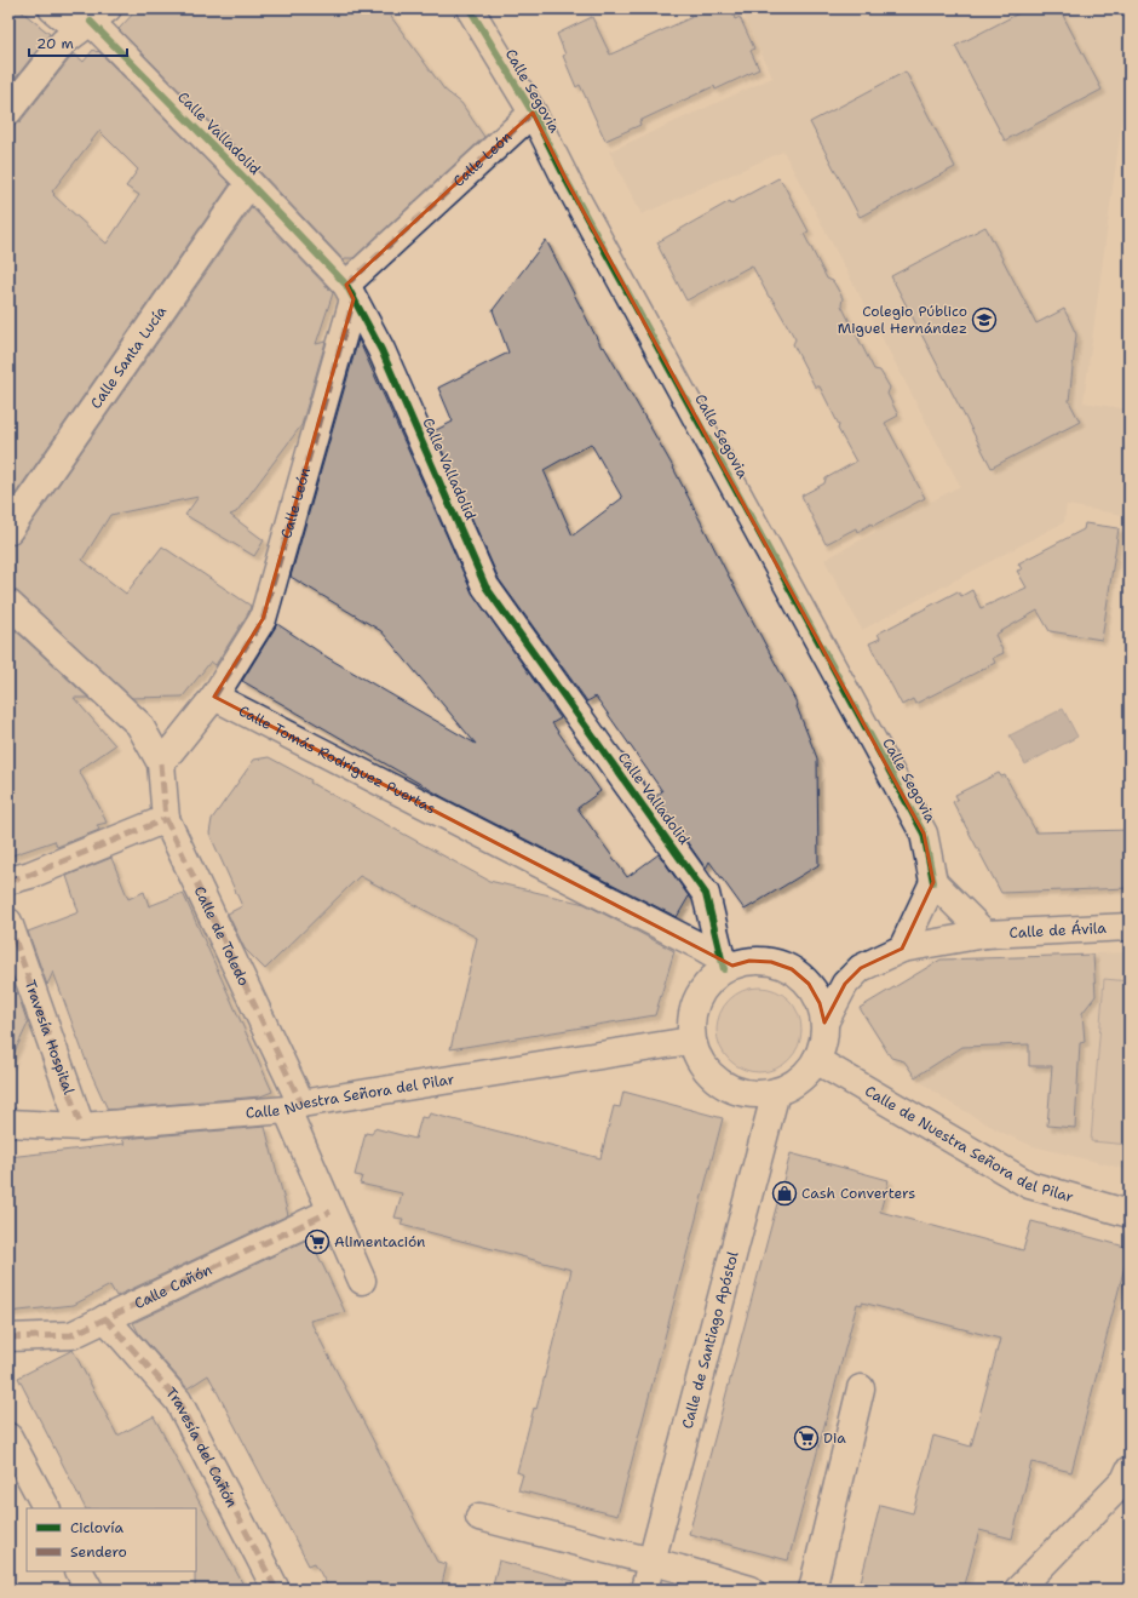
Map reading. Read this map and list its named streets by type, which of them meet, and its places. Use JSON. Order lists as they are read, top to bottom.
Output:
{
  "streets": {
    "street": [
      "Calle Segovia",
      "Calle Valladolid",
      "Calle León",
      "Calle Santa Lucía",
      "Calle Tomás Rodríguez Puertas",
      "Calle de Ávila",
      "Calle de Toledo",
      "Travesía Hospital",
      "Calle Nuestra Señora del Pilar",
      "Calle de Nuestra Señora del Pilar",
      "Calle Cañón",
      "Calle de Santiago Apóstol",
      "Travesía del Cañón"
    ]
  },
  "crossings": [
    ["Calle Segovia", "Calle León"],
    ["Calle Valladolid", "Calle León"],
    ["Calle Valladolid", "Calle Santa Lucía"],
    ["Calle Valladolid", "Calle Tomás Rodríguez Puertas"],
    ["Calle Valladolid", "Calle de Ávila"],
    ["Calle Valladolid", "Calle Nuestra Señora del Pilar"],
    ["Calle Valladolid", "Calle de Nuestra Señora del Pilar"],
    ["Calle Valladolid", "Calle de Santiago Apóstol"],
    ["Calle León", "Calle Tomás Rodríguez Puertas"],
    ["Calle Tomás Rodríguez Puertas", "Calle de Ávila"],
    ["Calle Tomás Rodríguez Puertas", "Calle Nuestra Señora del Pilar"],
    ["Calle Tomás Rodríguez Puertas", "Calle de Nuestra Señora del Pilar"],
    ["Calle Tomás Rodríguez Puertas", "Calle de Santiago Apóstol"],
    ["Calle de Ávila", "Calle Nuestra Señora del Pilar"],
    ["Calle de Ávila", "Calle de Nuestra Señora del Pilar"],
    ["Calle de Ávila", "Calle de Santiago Apóstol"],
    ["Calle de Toledo", "Calle Nuestra Señora del Pilar"],
    ["Calle de Toledo", "Calle Cañón"],
    ["Travesía Hospital", "Calle Nuestra Señora del Pilar"],
    ["Calle Nuestra Señora del Pilar", "Calle de Nuestra Señora del Pilar"],
    ["Calle Nuestra Señora del Pilar", "Calle de Santiago Apóstol"],
    ["Calle de Nuestra Señora del Pilar", "Calle de Santiago Apóstol"],
    ["Calle Cañón", "Travesía del Cañón"]
  ],
  "places": {
    "school or university": ["Colegio Público Miguel Hernández"],
    "shop": ["Cash Converters"],
    "supermarket": ["Alimentación", "Dia"]
  },
  "legend": ["Ciclovía", "Sendero"],
  "scale_bar": "20 m"
}
